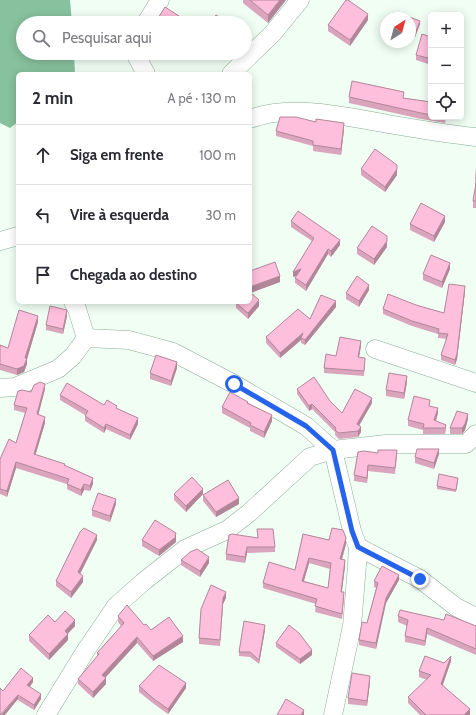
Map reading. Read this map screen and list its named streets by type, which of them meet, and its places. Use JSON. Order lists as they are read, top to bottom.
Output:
{
  "north": "top right",
  "page": {
    "map_buttons": ["+", "−"],
    "search": "Pesquisar aqui",
    "heading": ["2 min", "A pé · 130 m"],
    "list": [
      ["Siga em frente", "100 m"],
      ["Vire à esquerda", "30 m"],
      "Chegada ao destino"
    ]
  }
}
